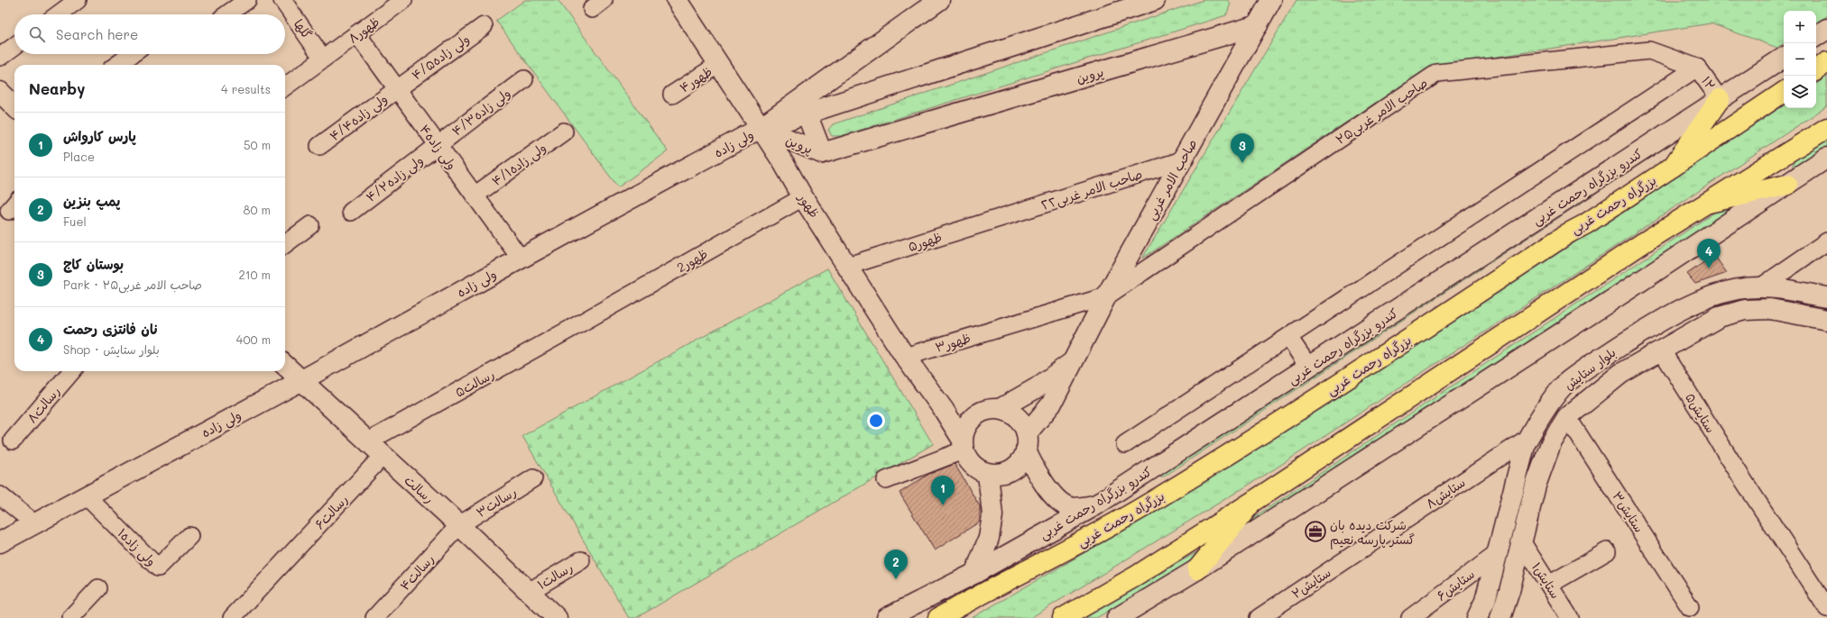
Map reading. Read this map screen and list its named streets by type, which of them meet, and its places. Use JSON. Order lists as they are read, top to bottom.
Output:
{
  "streets": {
    "main road": ["بزرگراه رحمت غربی"],
    "street": [
      "گلها",
      "ظهور۸",
      "ولی زاده۴/۵",
      "پروین",
      "ظهور۴",
      "۱۲",
      "صاحب الامر غربی۲۵",
      "ولی زاده۴/۳",
      "ولی زاده۴/۴",
      "ولی زاده",
      "ولی زاده۴",
      "ولی زاده۴/۱",
      "ولی زاده۴/۲",
      "صاحب الامر غربی",
      "کندرو بزرگراه رحمت غربی",
      "صاحب الامر غربی٢٢",
      "ظهور",
      "ظهور۵",
      "2ظهور",
      "ظهور۳",
      "بلوار ستایش",
      "رسالت۵",
      "رسالت۸",
      "ستایش۵",
      "رسالت",
      "ستایش۸",
      "رسالت۳",
      "رسالت۶",
      "ستایش۳",
      "ولی زاده۱",
      "رسالت۴",
      "رسالت۱",
      "ستایش۱",
      "ستایش۲",
      "ستایش۶"
    ]
  },
  "crossings": [
    ["گلها", "ظهور۸"],
    ["ظهور۸", "ولی زاده۴"],
    ["ولی زاده۴/۵", "ولی زاده۴/۴"],
    ["ولی زاده۴/۵", "ولی زاده۴"],
    ["پروین", "ولی زاده"],
    ["پروین", "صاحب الامر غربی"],
    ["پروین", "ظهور"],
    ["ظهور۴", "ظهور"],
    ["۱۲", "صاحب الامر غربی۲۵"],
    ["۱۲", "کندرو بزرگراه رحمت غربی"],
    ["صاحب الامر غربی۲۵", "صاحب الامر غربی"],
    ["صاحب الامر غربی۲۵", "ظهور۳"],
    ["ولی زاده۴/۳", "ولی زاده۴"],
    ["ولی زاده۴/۳", "ولی زاده۴/۲"],
    ["ولی زاده۴/۴", "ولی زاده۴"],
    ["ولی زاده", "ولی زاده۴"],
    ["ولی زاده", "ظهور"],
    ["ولی زاده", "رسالت"],
    ["ولی زاده", "ولی زاده۱"],
    ["ولی زاده۴", "ولی زاده۴/۱"],
    ["ولی زاده۴", "ولی زاده۴/۲"],
    ["صاحب الامر غربی", "صاحب الامر غربی٢٢"],
    ["صاحب الامر غربی", "ظهور"],
    ["صاحب الامر غربی٢٢", "ظهور۵"],
    ["ظهور", "ظهور۵"],
    ["ظهور", "2ظهور"],
    ["ظهور", "ظهور۳"],
    ["2ظهور", "رسالت۵"],
    ["بلوار ستایش", "ستایش۵"],
    ["بلوار ستایش", "ستایش۸"],
    ["بلوار ستایش", "ستایش۳"],
    ["بلوار ستایش", "ستایش۱"],
    ["بلوار ستایش", "ستایش۶"],
    ["رسالت۵", "رسالت"],
    ["رسالت", "رسالت۳"],
    ["رسالت", "رسالت۶"],
    ["رسالت", "رسالت۴"],
    ["رسالت", "رسالت۱"],
    ["ستایش۸", "ستایش۲"],
    ["رسالت۳", "رسالت۴"]
  ],
  "places": {
    "office": ["شرکت دیده بان گستر پارسه نعیم"]
  },
  "page": {
    "map_buttons": ["+", "−"],
    "search": "Search here",
    "heading": ["Nearby", "4 results"],
    "list": [
      {
        "mark": "1",
        "name": "پارس کارواش",
        "note": "Place",
        "value": "50 m"
      },
      {
        "mark": "2",
        "name": "پمپ بنزین",
        "note": "Fuel",
        "value": "80 m"
      },
      {
        "mark": "3",
        "name": "بوستان کاج",
        "note": "Park · صاحب الامر غربی۲۵",
        "value": "210 m"
      },
      {
        "mark": "4",
        "name": "نان فانتزی رحمت",
        "note": "Shop · بلوار ستایش",
        "value": "400 m"
      }
    ],
    "pins": [
      "3",
      "4",
      "1",
      "2"
    ]
  }
}
